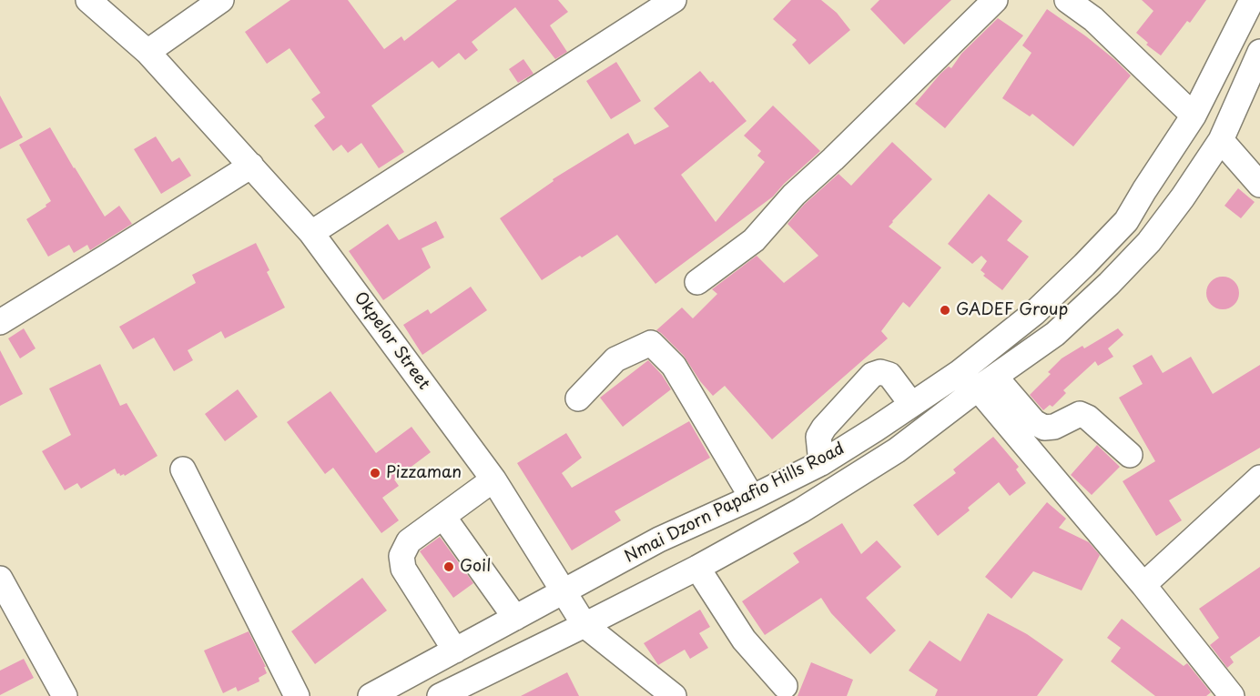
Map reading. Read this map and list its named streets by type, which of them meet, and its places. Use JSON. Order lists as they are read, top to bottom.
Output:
{
  "streets": {
    "street": ["Okpelor Street", "Nmai Dzorn Papafio Hills Road"]
  },
  "crossings": [
    ["Okpelor Street", "Nmai Dzorn Papafio Hills Road"]
  ],
  "places": ["GADEF Group", "Pizzaman", "Goil"]
}
